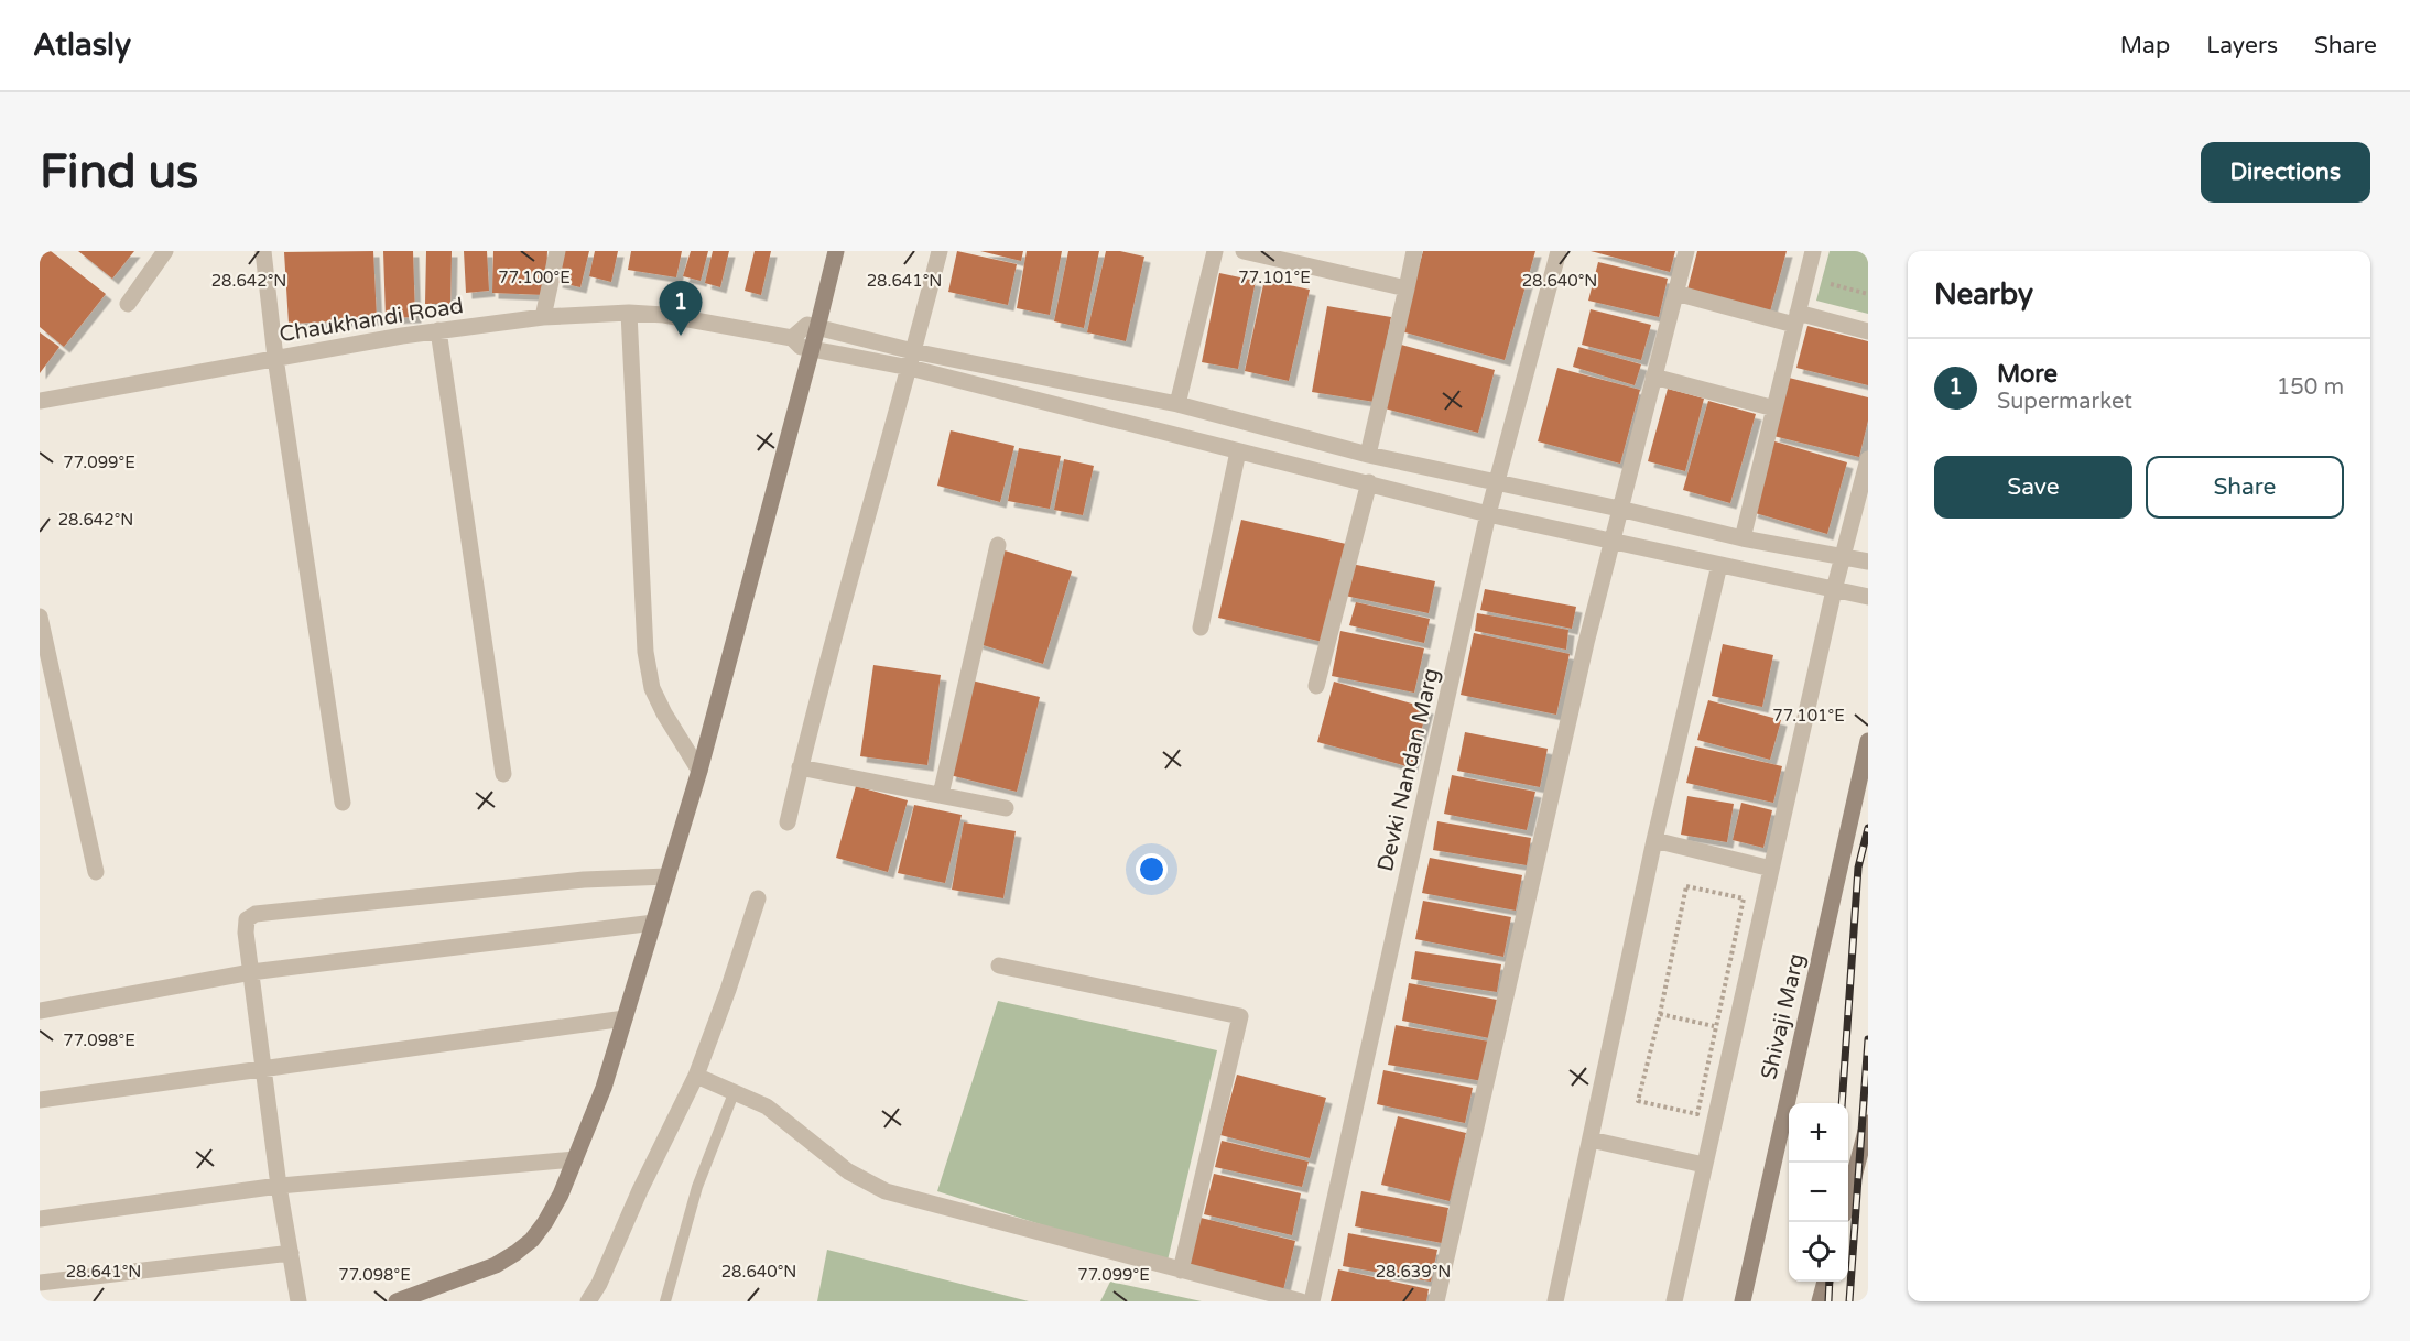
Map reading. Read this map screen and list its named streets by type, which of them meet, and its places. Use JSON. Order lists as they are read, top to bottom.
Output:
{
  "streets": {
    "street": ["Chaukhandi Road", "Devki Nandan Marg", "Shivaji Marg"]
  },
  "page": {
    "header": "Atlasly",
    "nav": ["Map", "Layers", "Share"],
    "buttons": [
      "Directions",
      ["Save", "Share"]
    ],
    "title": "Find us",
    "heading": "Nearby",
    "pins": "1",
    "list": [
      {
        "mark": "1",
        "name": "More",
        "note": "Supermarket",
        "value": "150 m"
      }
    ],
    "map_buttons": ["+", "−"]
  },
  "coordinates": [
    "77.100°E",
    "77.101°E",
    "28.642°N",
    "28.641°N",
    "28.640°N",
    "77.099°E",
    "77.098°E",
    "28.639°N"
  ]
}
